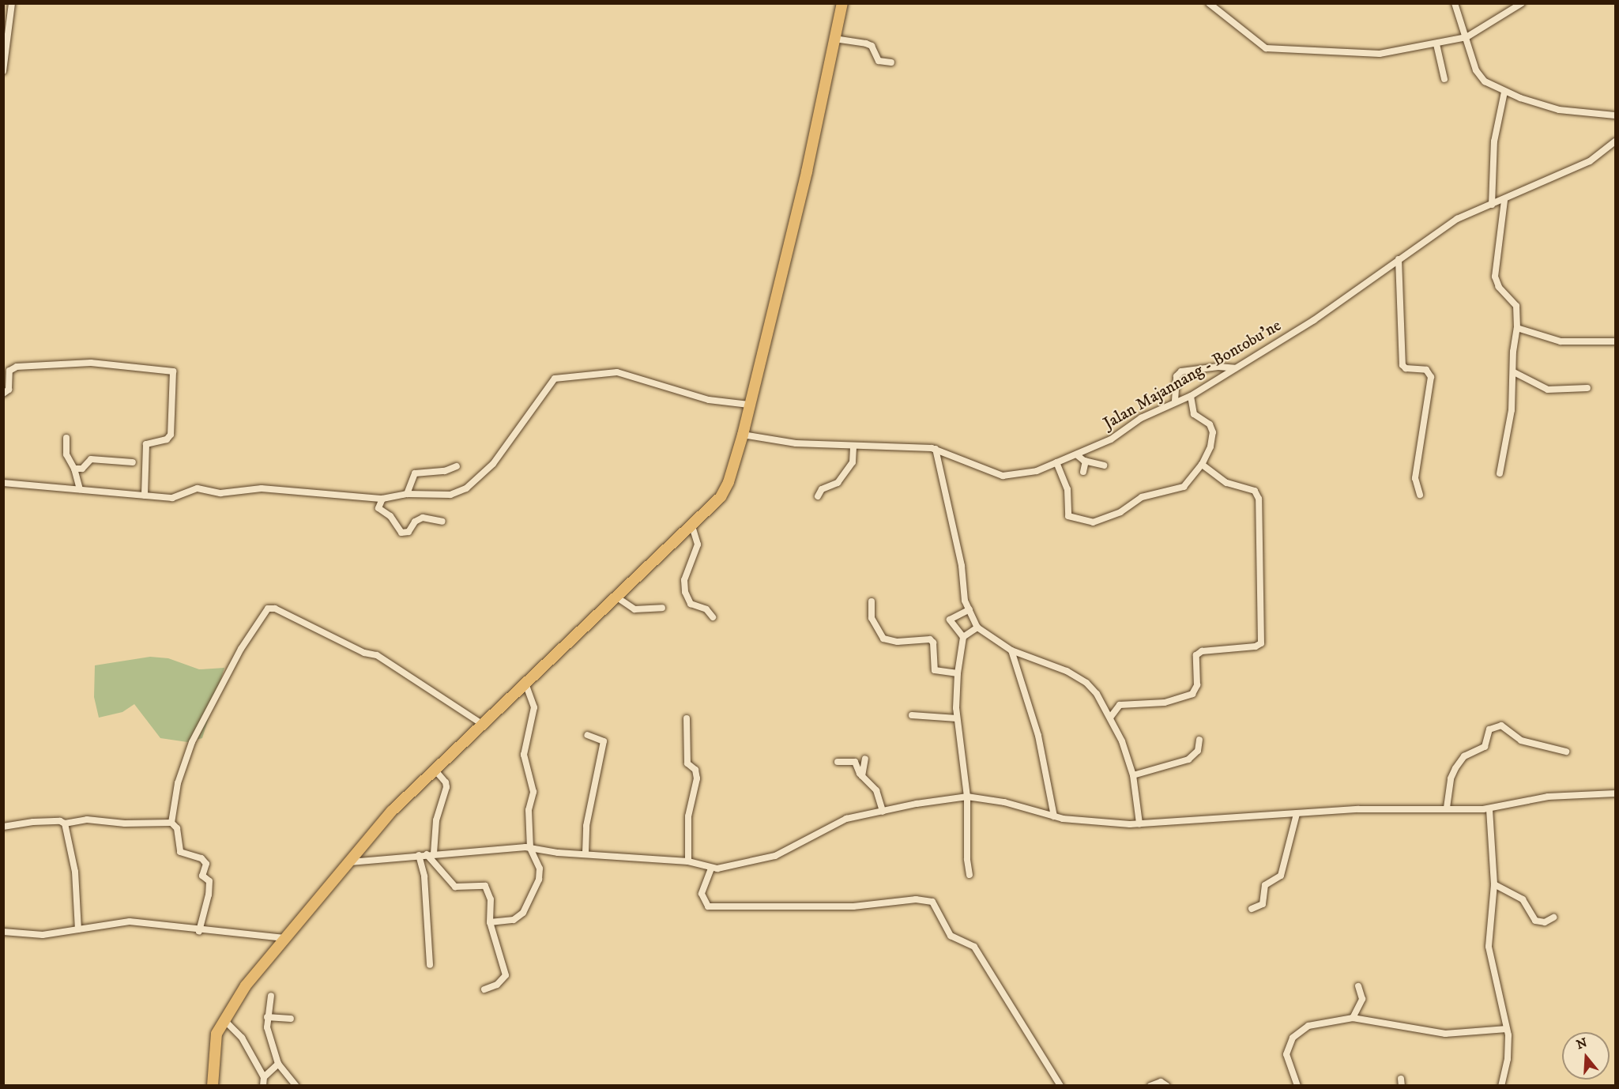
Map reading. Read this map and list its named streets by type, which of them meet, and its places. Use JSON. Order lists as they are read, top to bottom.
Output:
{
  "streets": {
    "street": ["Jalan Majannang - Bontobu'ne"]
  },
  "north": "top"
}
